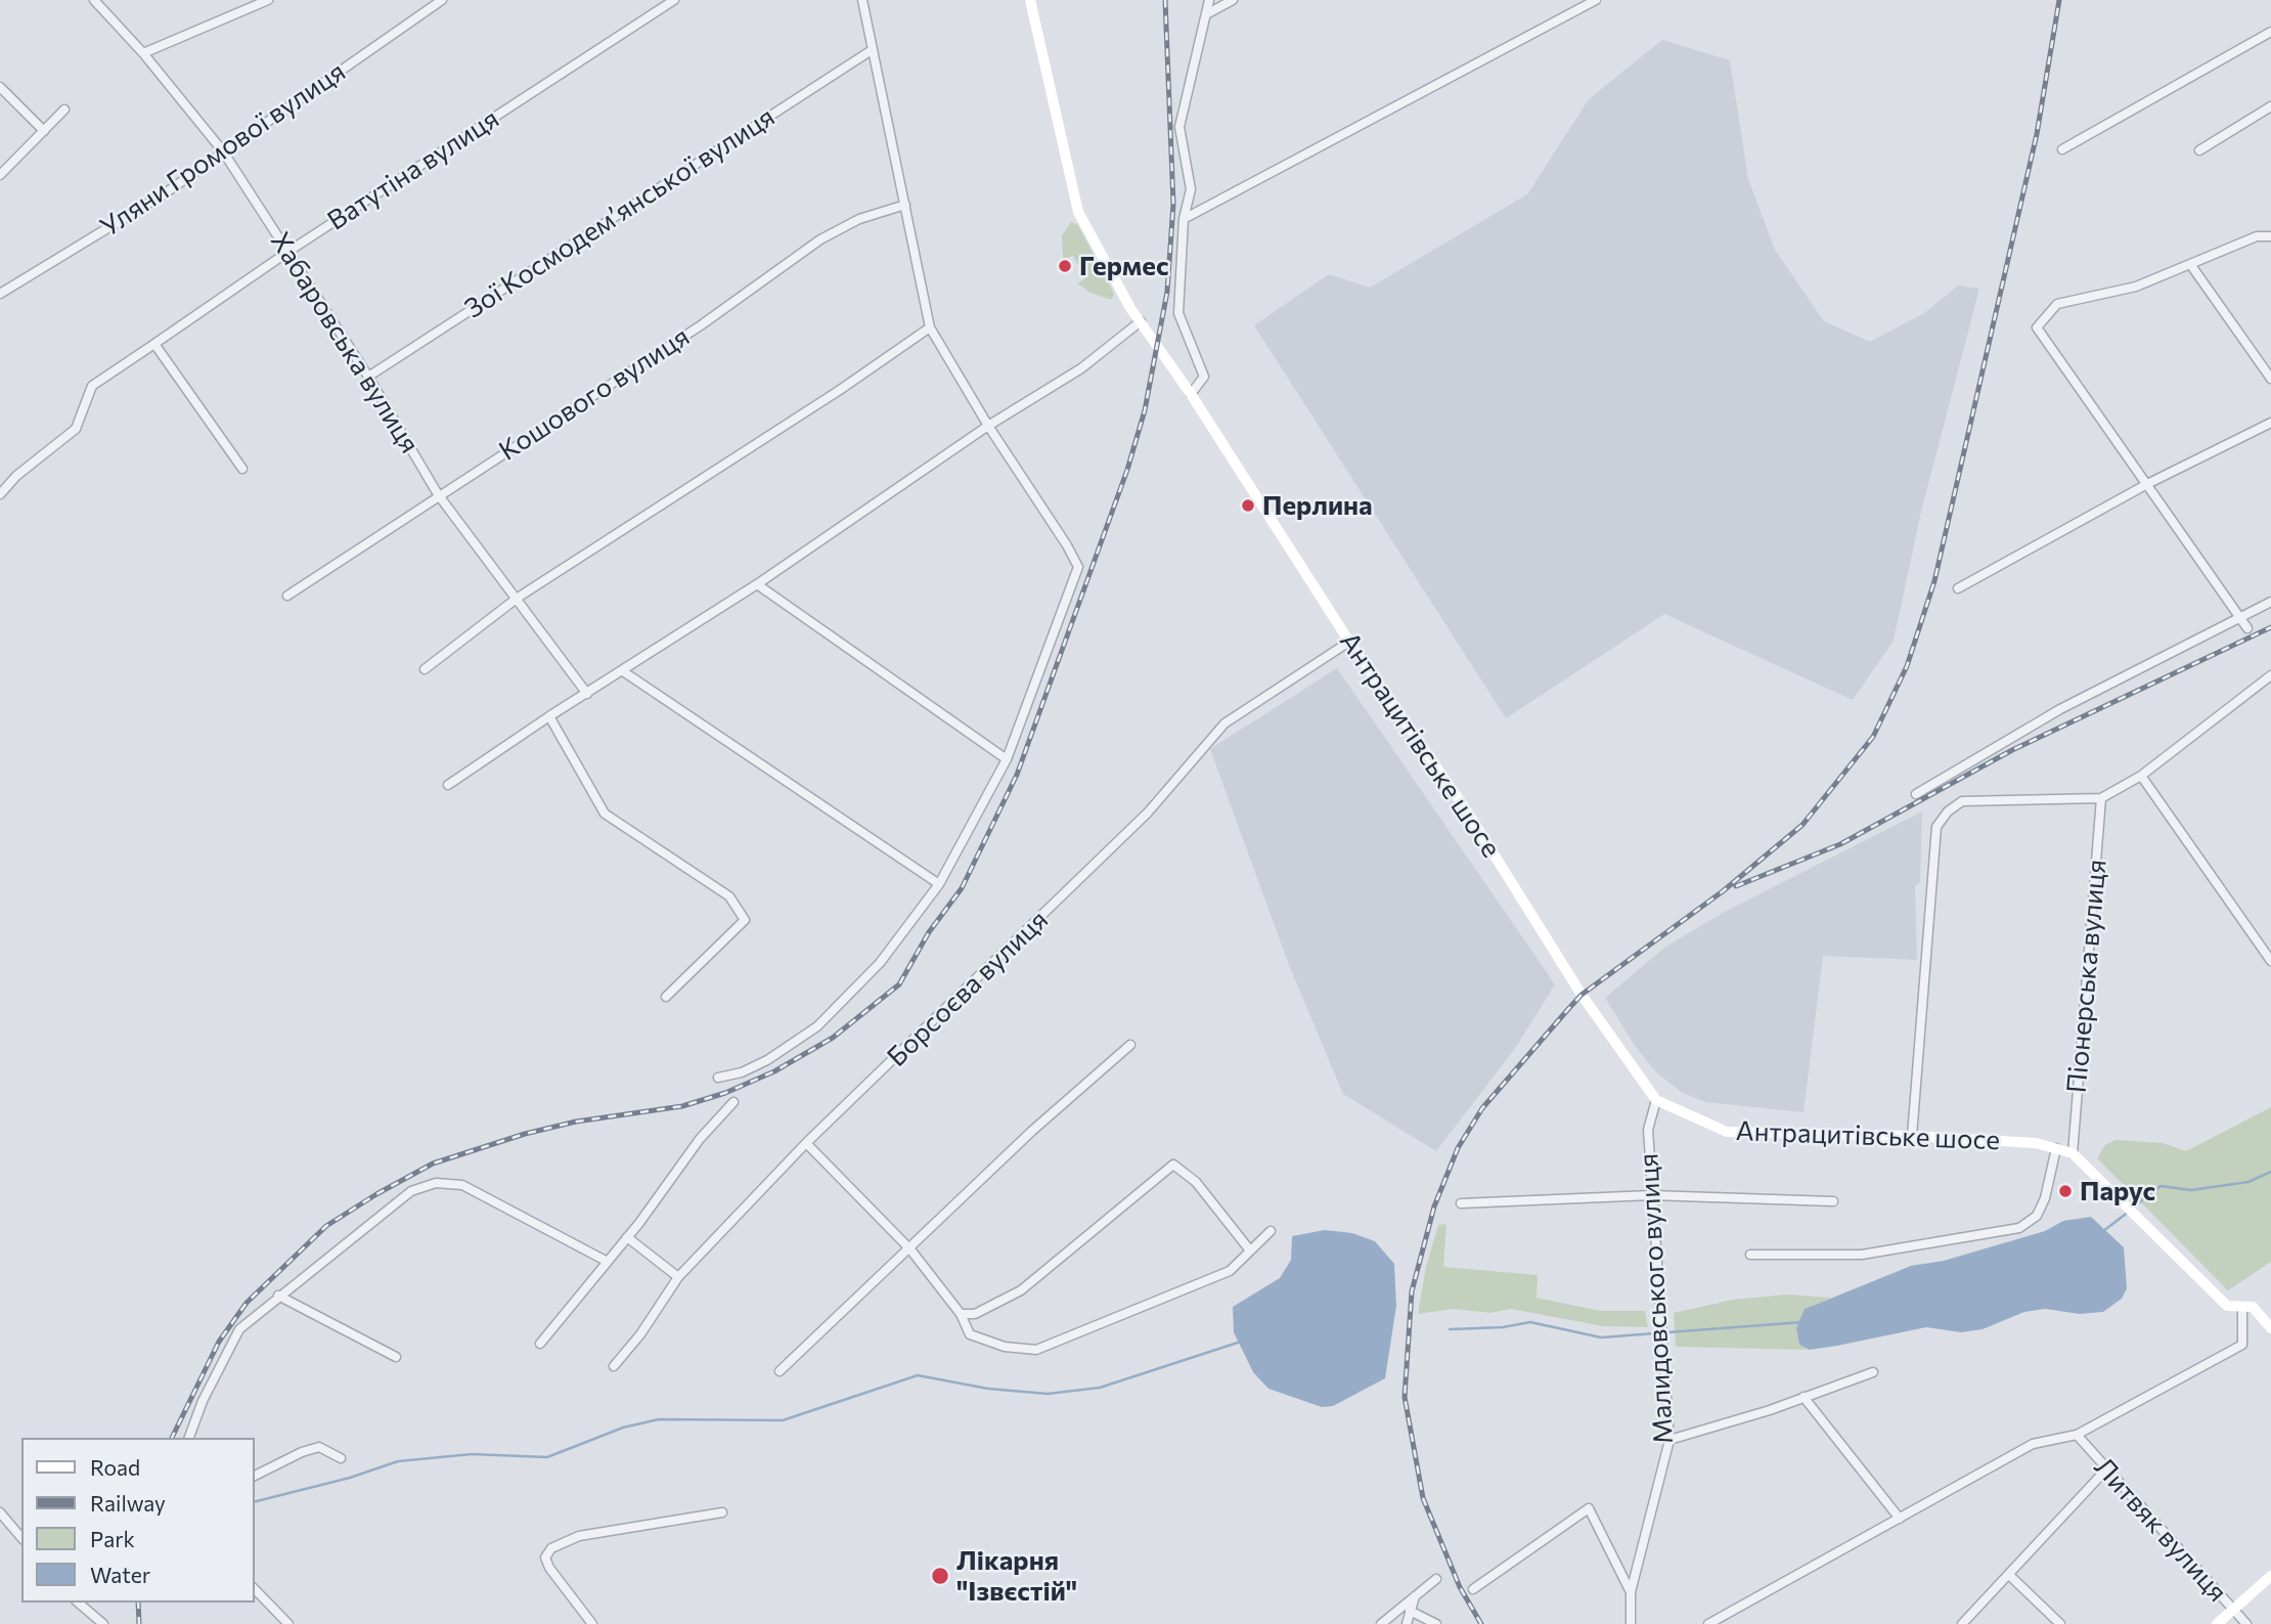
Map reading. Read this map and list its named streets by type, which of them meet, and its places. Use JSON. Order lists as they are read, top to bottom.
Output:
{
  "streets": {
    "main road": ["Антрацитівське шосе"],
    "street": [
      "Уляни Громової вулиця",
      "Ватутіна вулиця",
      "Зої Космодем’янської вулиця",
      "Хабаровська вулиця",
      "Кошового вулиця",
      "Піонерська вулиця",
      "Борсоєва вулиця",
      "Малидовського вулиця",
      "Литвяк вулиця"
    ]
  },
  "crossings": [
    ["Уляни Громової вулиця", "Хабаровська вулиця"],
    ["Ватутіна вулиця", "Хабаровська вулиця"],
    ["Зої Космодем’янської вулиця", "Хабаровська вулиця"],
    ["Хабаровська вулиця", "Кошового вулиця"],
    ["Антрацитівське шосе", "Піонерська вулиця"],
    ["Антрацитівське шосе", "Борсоєва вулиця"],
    ["Антрацитівське шосе", "Малидовського вулиця"]
  ],
  "places": [
    "Гермес",
    "Перлина",
    "Парус",
    "Лікарня \"Ізвєстій\""
  ],
  "legend": [
    "Road",
    "Railway",
    "Park",
    "Water"
  ]
}
